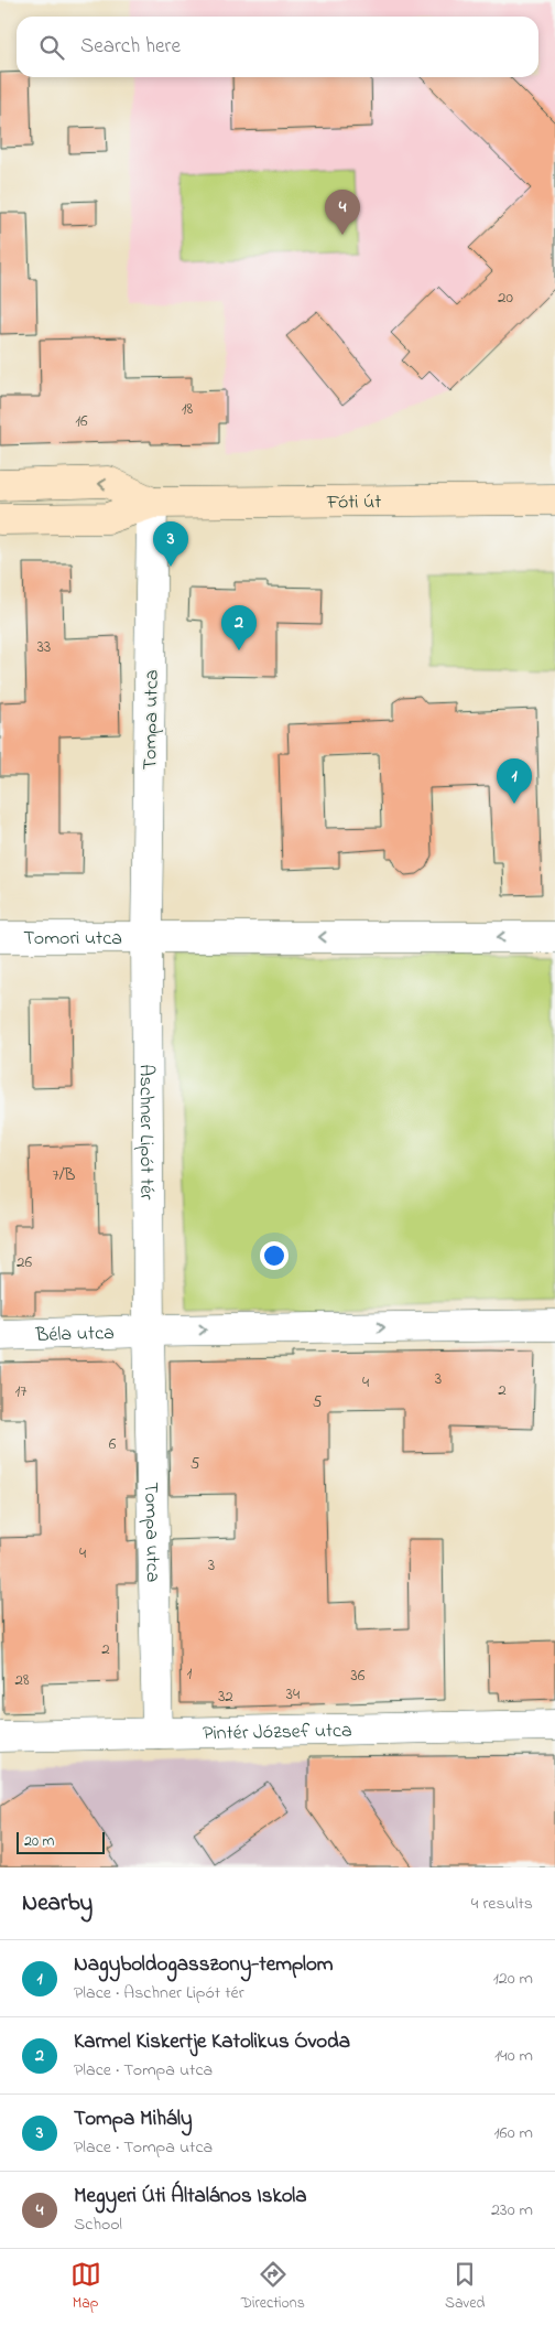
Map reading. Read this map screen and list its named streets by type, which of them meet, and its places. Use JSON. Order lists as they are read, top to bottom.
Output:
{
  "streets": {
    "street": [
      "Fóti út",
      "Tompa utca",
      "Tomori utca",
      "Aschner Lipót tér",
      "Béla utca",
      "Pintér József utca"
    ]
  },
  "crossings": [
    ["Fóti út", "Tompa utca"],
    ["Tompa utca", "Tomori utca"],
    ["Tompa utca", "Aschner Lipót tér"],
    ["Tompa utca", "Béla utca"],
    ["Tompa utca", "Pintér József utca"],
    ["Tomori utca", "Aschner Lipót tér"],
    ["Aschner Lipót tér", "Béla utca"]
  ],
  "house_numbers": [
    "20",
    "18",
    "16",
    "33",
    "7/B",
    "26",
    "3",
    "4",
    "2",
    "17",
    "5",
    "6",
    "5",
    "4",
    "3",
    "2",
    "1",
    "36",
    "28",
    "34",
    "32"
  ],
  "scale_bar": "20 m",
  "page": {
    "search": "Search here",
    "pins": [
      "4",
      "3",
      "2",
      "1"
    ],
    "scale": "20 m",
    "heading": ["Nearby", "4 results"],
    "list": [
      {
        "mark": "1",
        "name": "Nagyboldogasszony-templom",
        "note": "Place · Aschner Lipót tér",
        "value": "120 m"
      },
      {
        "mark": "2",
        "name": "Karmel Kiskertje Katolikus Óvoda",
        "note": "Place · Tompa utca",
        "value": "140 m"
      },
      {
        "mark": "3",
        "name": "Tompa Mihály",
        "note": "Place · Tompa utca",
        "value": "160 m"
      },
      {
        "mark": "4",
        "name": "Megyeri Úti Általános Iskola",
        "note": "School",
        "value": "230 m"
      }
    ],
    "nav": ["Map", "Directions", "Saved"]
  }
}
